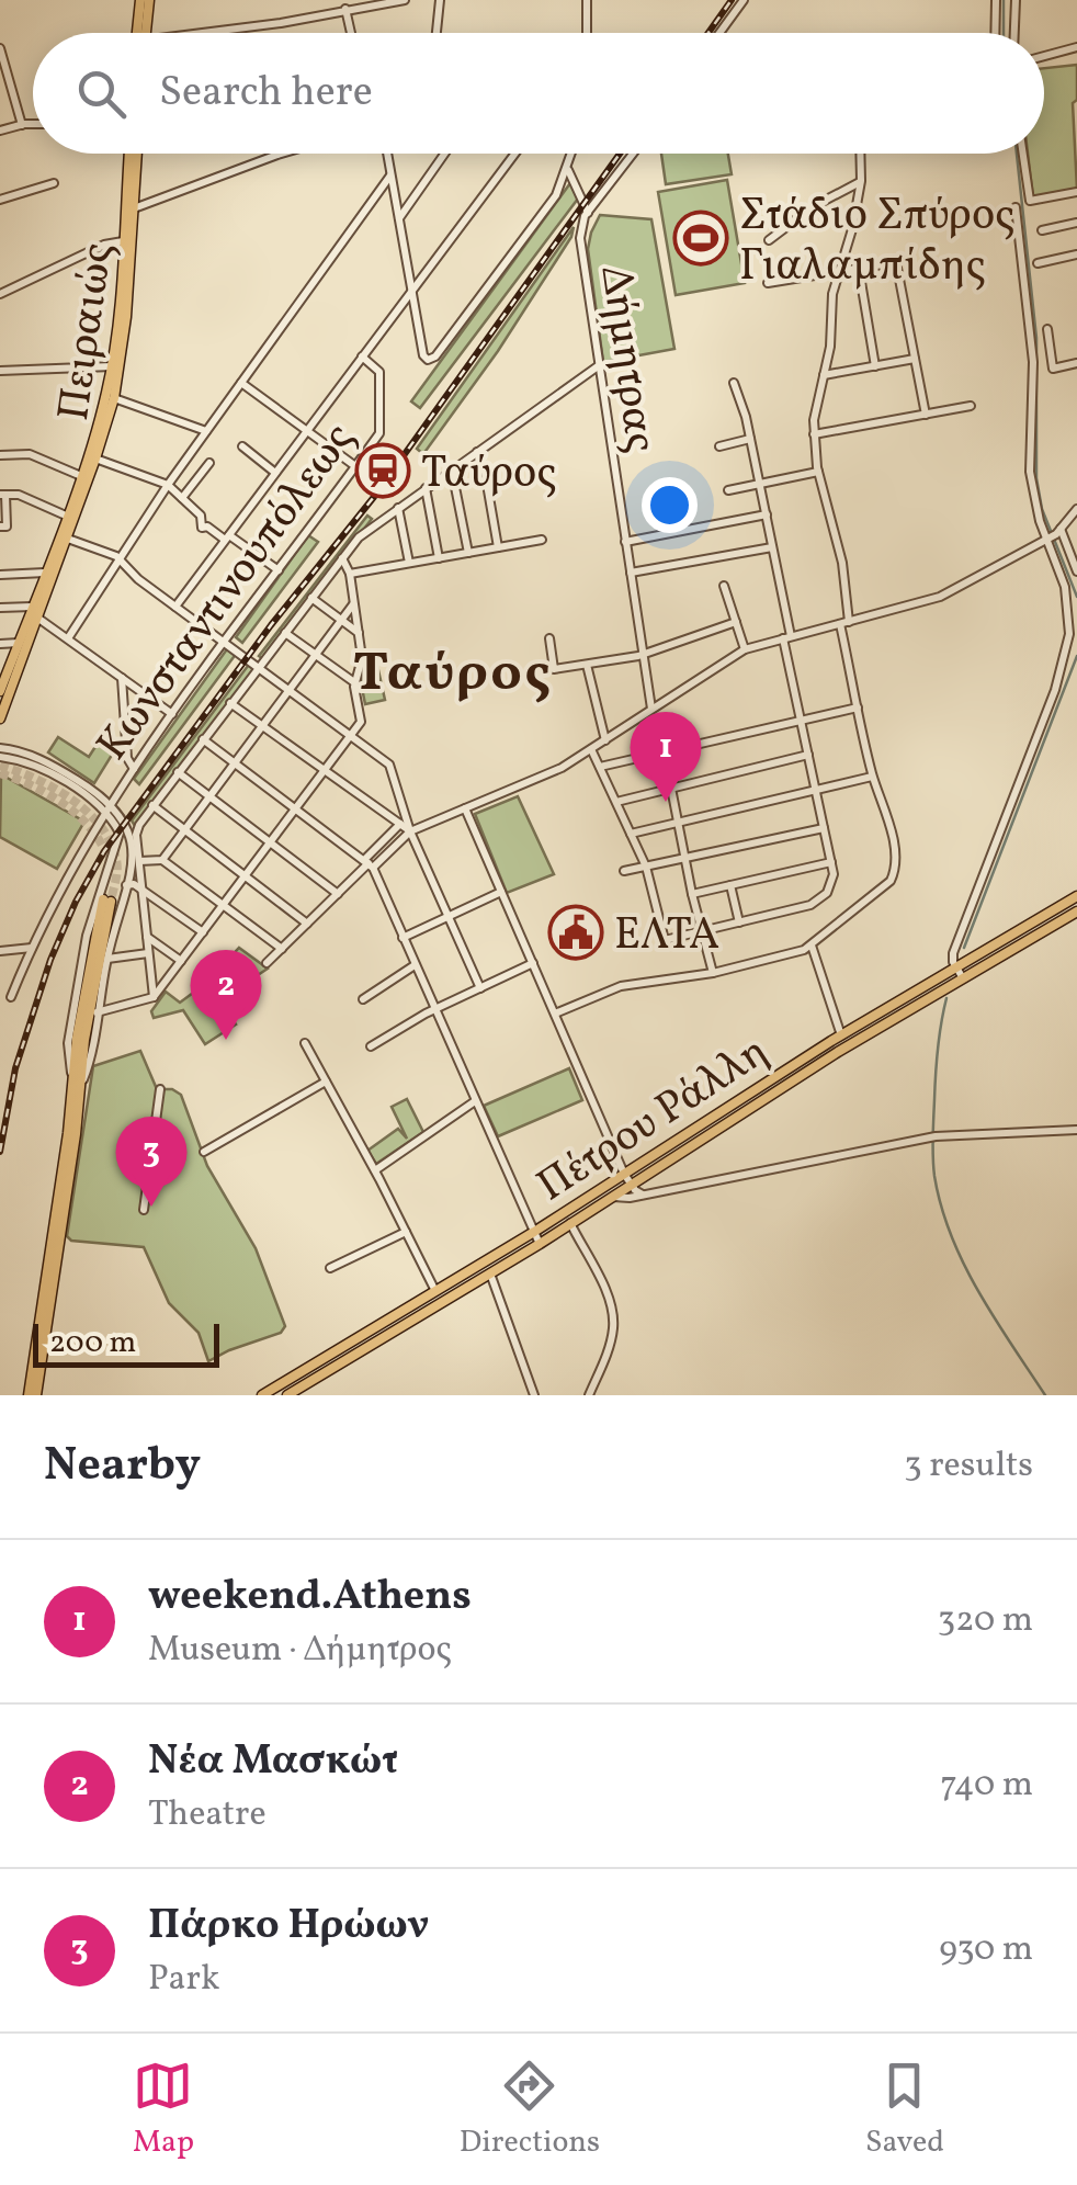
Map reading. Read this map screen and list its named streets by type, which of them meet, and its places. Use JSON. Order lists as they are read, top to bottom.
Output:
{
  "streets": {
    "main road": ["Πειραιώς", "Κωνσταντινουπόλεως", "Πέτρου Ράλλη"],
    "street": ["Δήμητρας"]
  },
  "crossings": [
    ["Δήμητρας", "Κωνσταντινουπόλεως"]
  ],
  "districts": ["Ταύρος"],
  "places": {
    "sports": ["Στάδιο Σπύρος Γιαλαμπίδης"],
    "station": ["Ταύρος"],
    "public building": ["ΕΛΤΑ"]
  },
  "scale_bar": "200 m",
  "page": {
    "search": "Search here",
    "pins": ["1", "2", "3"],
    "scale": "200 m",
    "heading": ["Nearby", "3 results"],
    "list": [
      {
        "mark": "1",
        "name": "weekend.Athens",
        "note": "Museum · Δήμητρος",
        "value": "320 m"
      },
      {
        "mark": "2",
        "name": "Νέα Μασκώτ",
        "note": "Theatre",
        "value": "740 m"
      },
      {
        "mark": "3",
        "name": "Πάρκο Ηρώων",
        "note": "Park",
        "value": "930 m"
      }
    ],
    "nav": ["Map", "Directions", "Saved"]
  }
}
